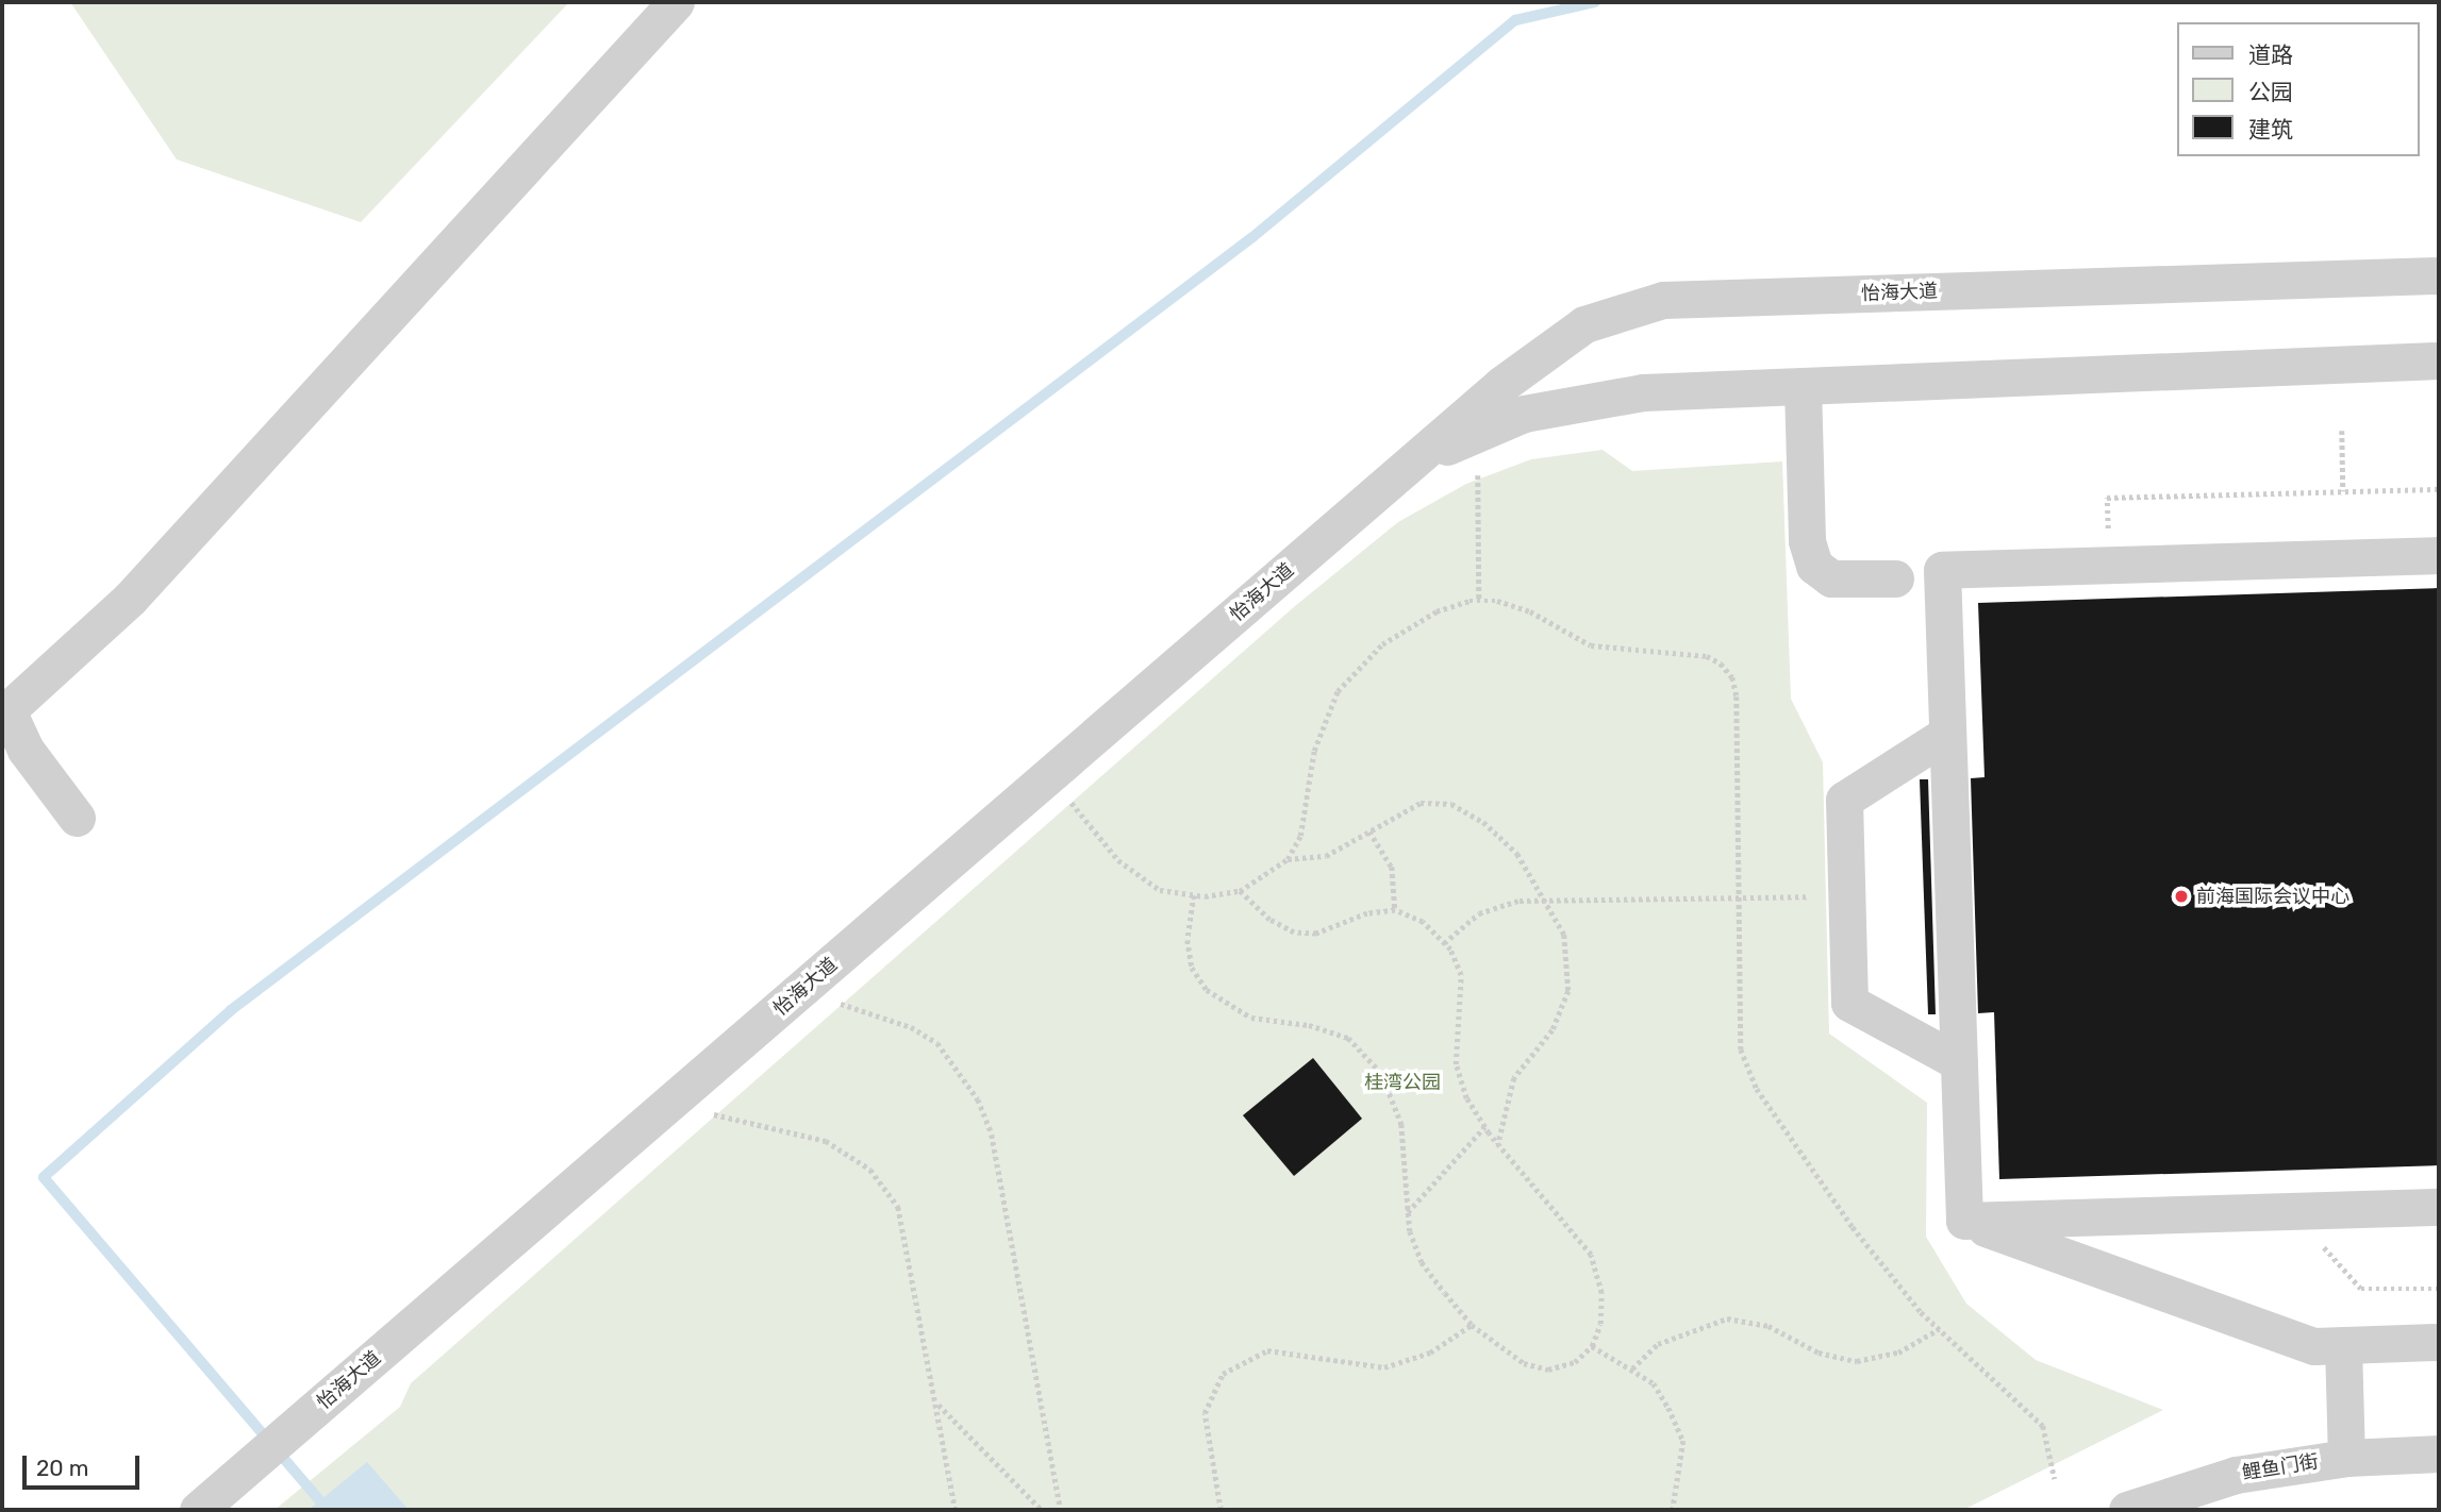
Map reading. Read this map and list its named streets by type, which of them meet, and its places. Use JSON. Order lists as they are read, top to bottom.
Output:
{
  "streets": {
    "street": ["怡海大道", "鲤鱼门街"]
  },
  "parks": ["桂湾公园"],
  "places": ["前海国际会议中心"],
  "legend": ["道路", "公园", "建筑"],
  "scale_bar": "20 m"
}
